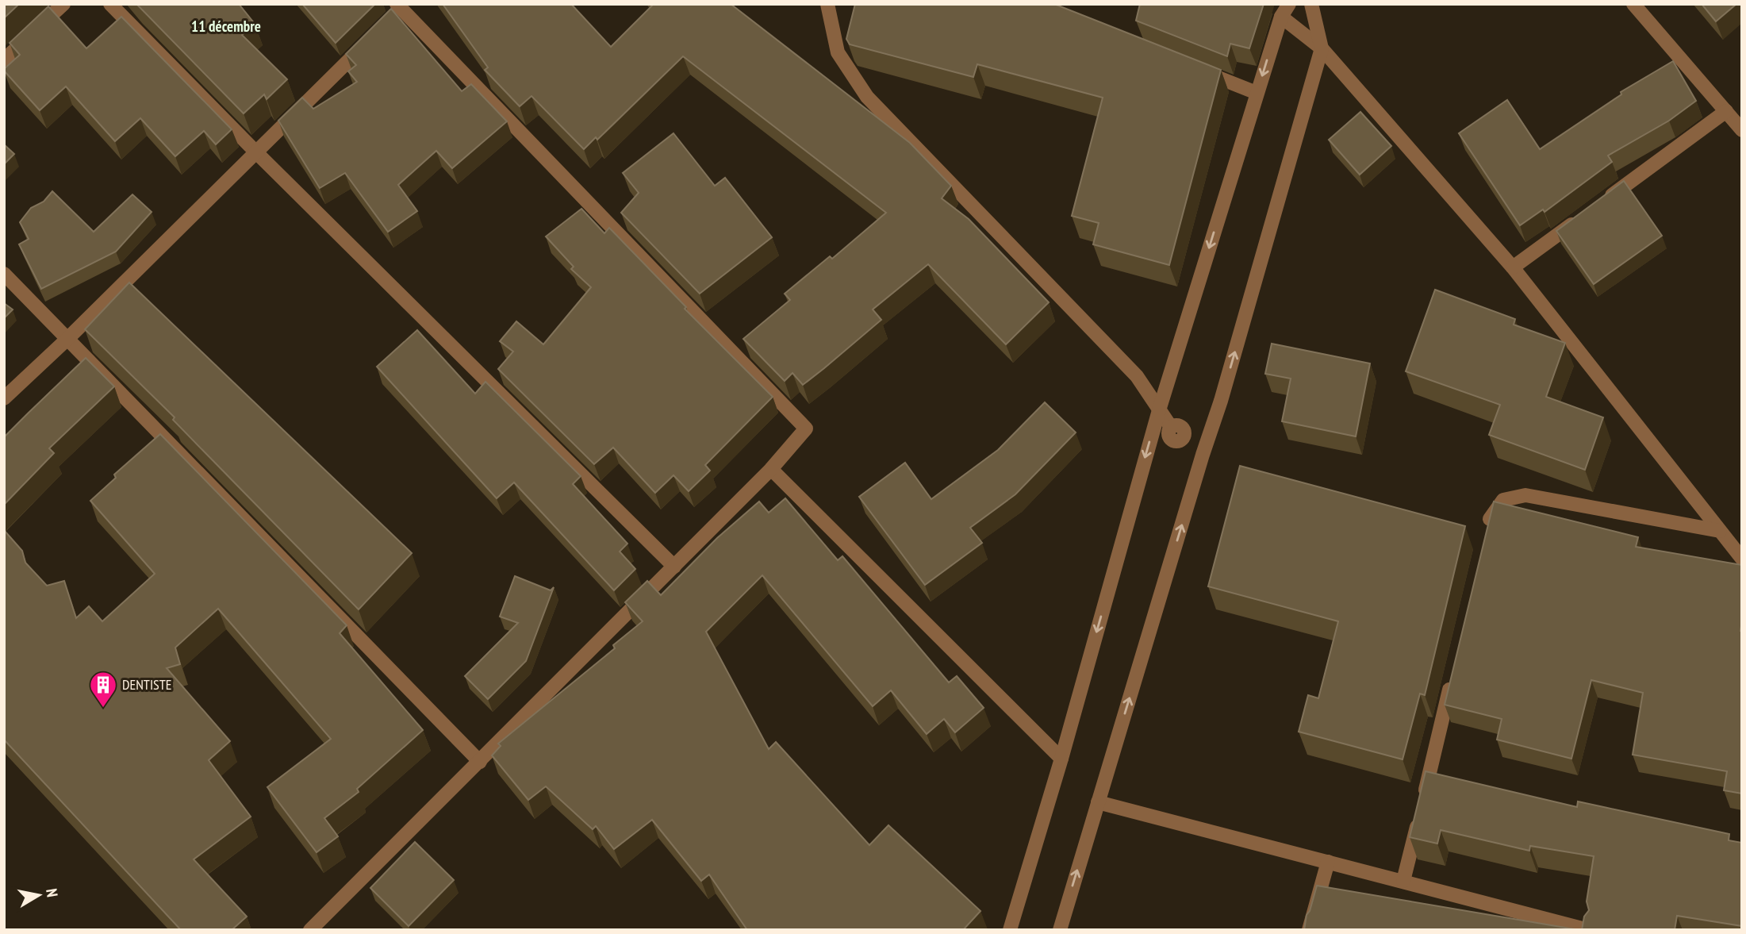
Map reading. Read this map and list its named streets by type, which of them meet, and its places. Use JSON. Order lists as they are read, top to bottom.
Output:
{
  "districts": ["11 décembre"],
  "places": {
    "building": ["DENTISTE"]
  },
  "north": "right"
}
